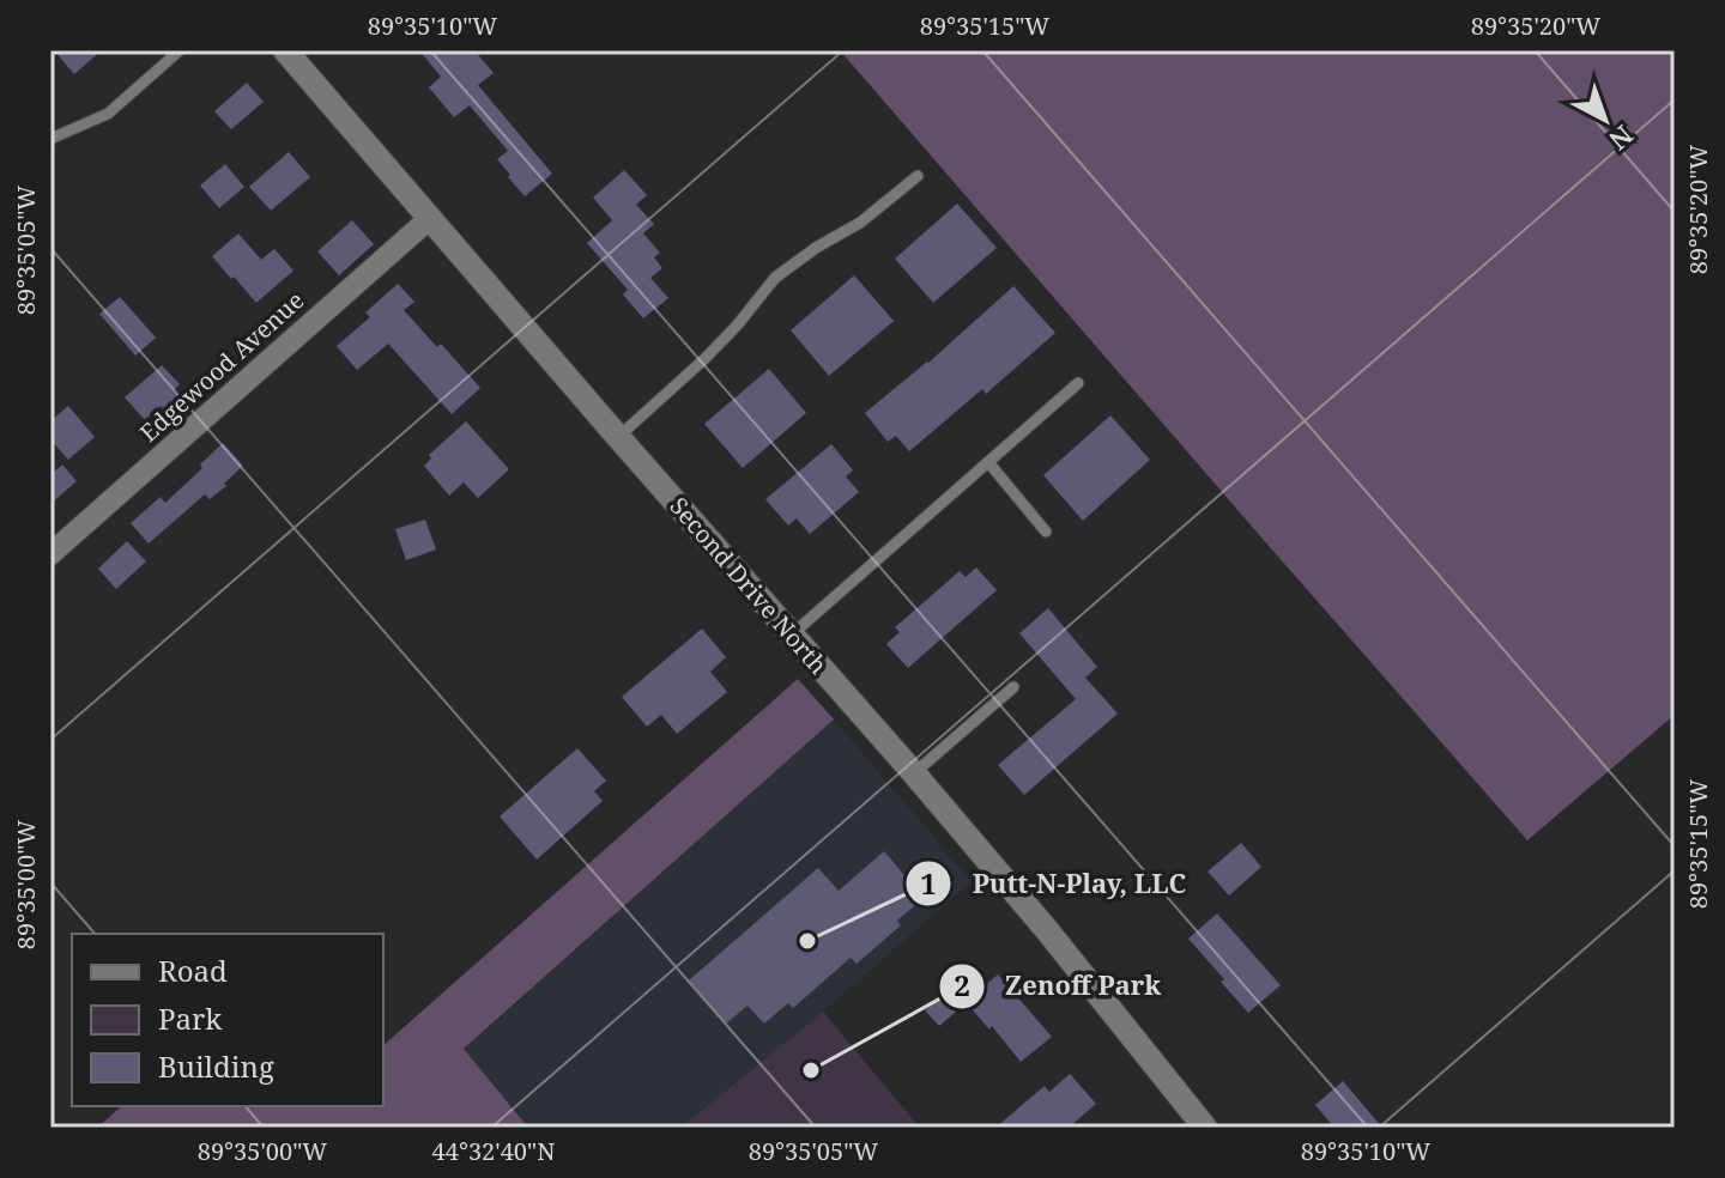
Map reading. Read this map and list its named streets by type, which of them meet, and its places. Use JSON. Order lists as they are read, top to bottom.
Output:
{
  "streets": {
    "street": ["Edgewood Avenue", "Second Drive North"]
  },
  "crossings": [
    ["Edgewood Avenue", "Second Drive North"]
  ],
  "places": ["Putt-N-Play, LLC", "Zenoff Park"],
  "legend": ["Road", "Park", "Building"],
  "north": "bottom right",
  "coordinates": [
    "89°35'10\"W",
    "89°35'15\"W",
    "89°35'20\"W",
    "89°35'05\"W",
    "89°35'00\"W",
    "44°32'40\"N"
  ]
}
